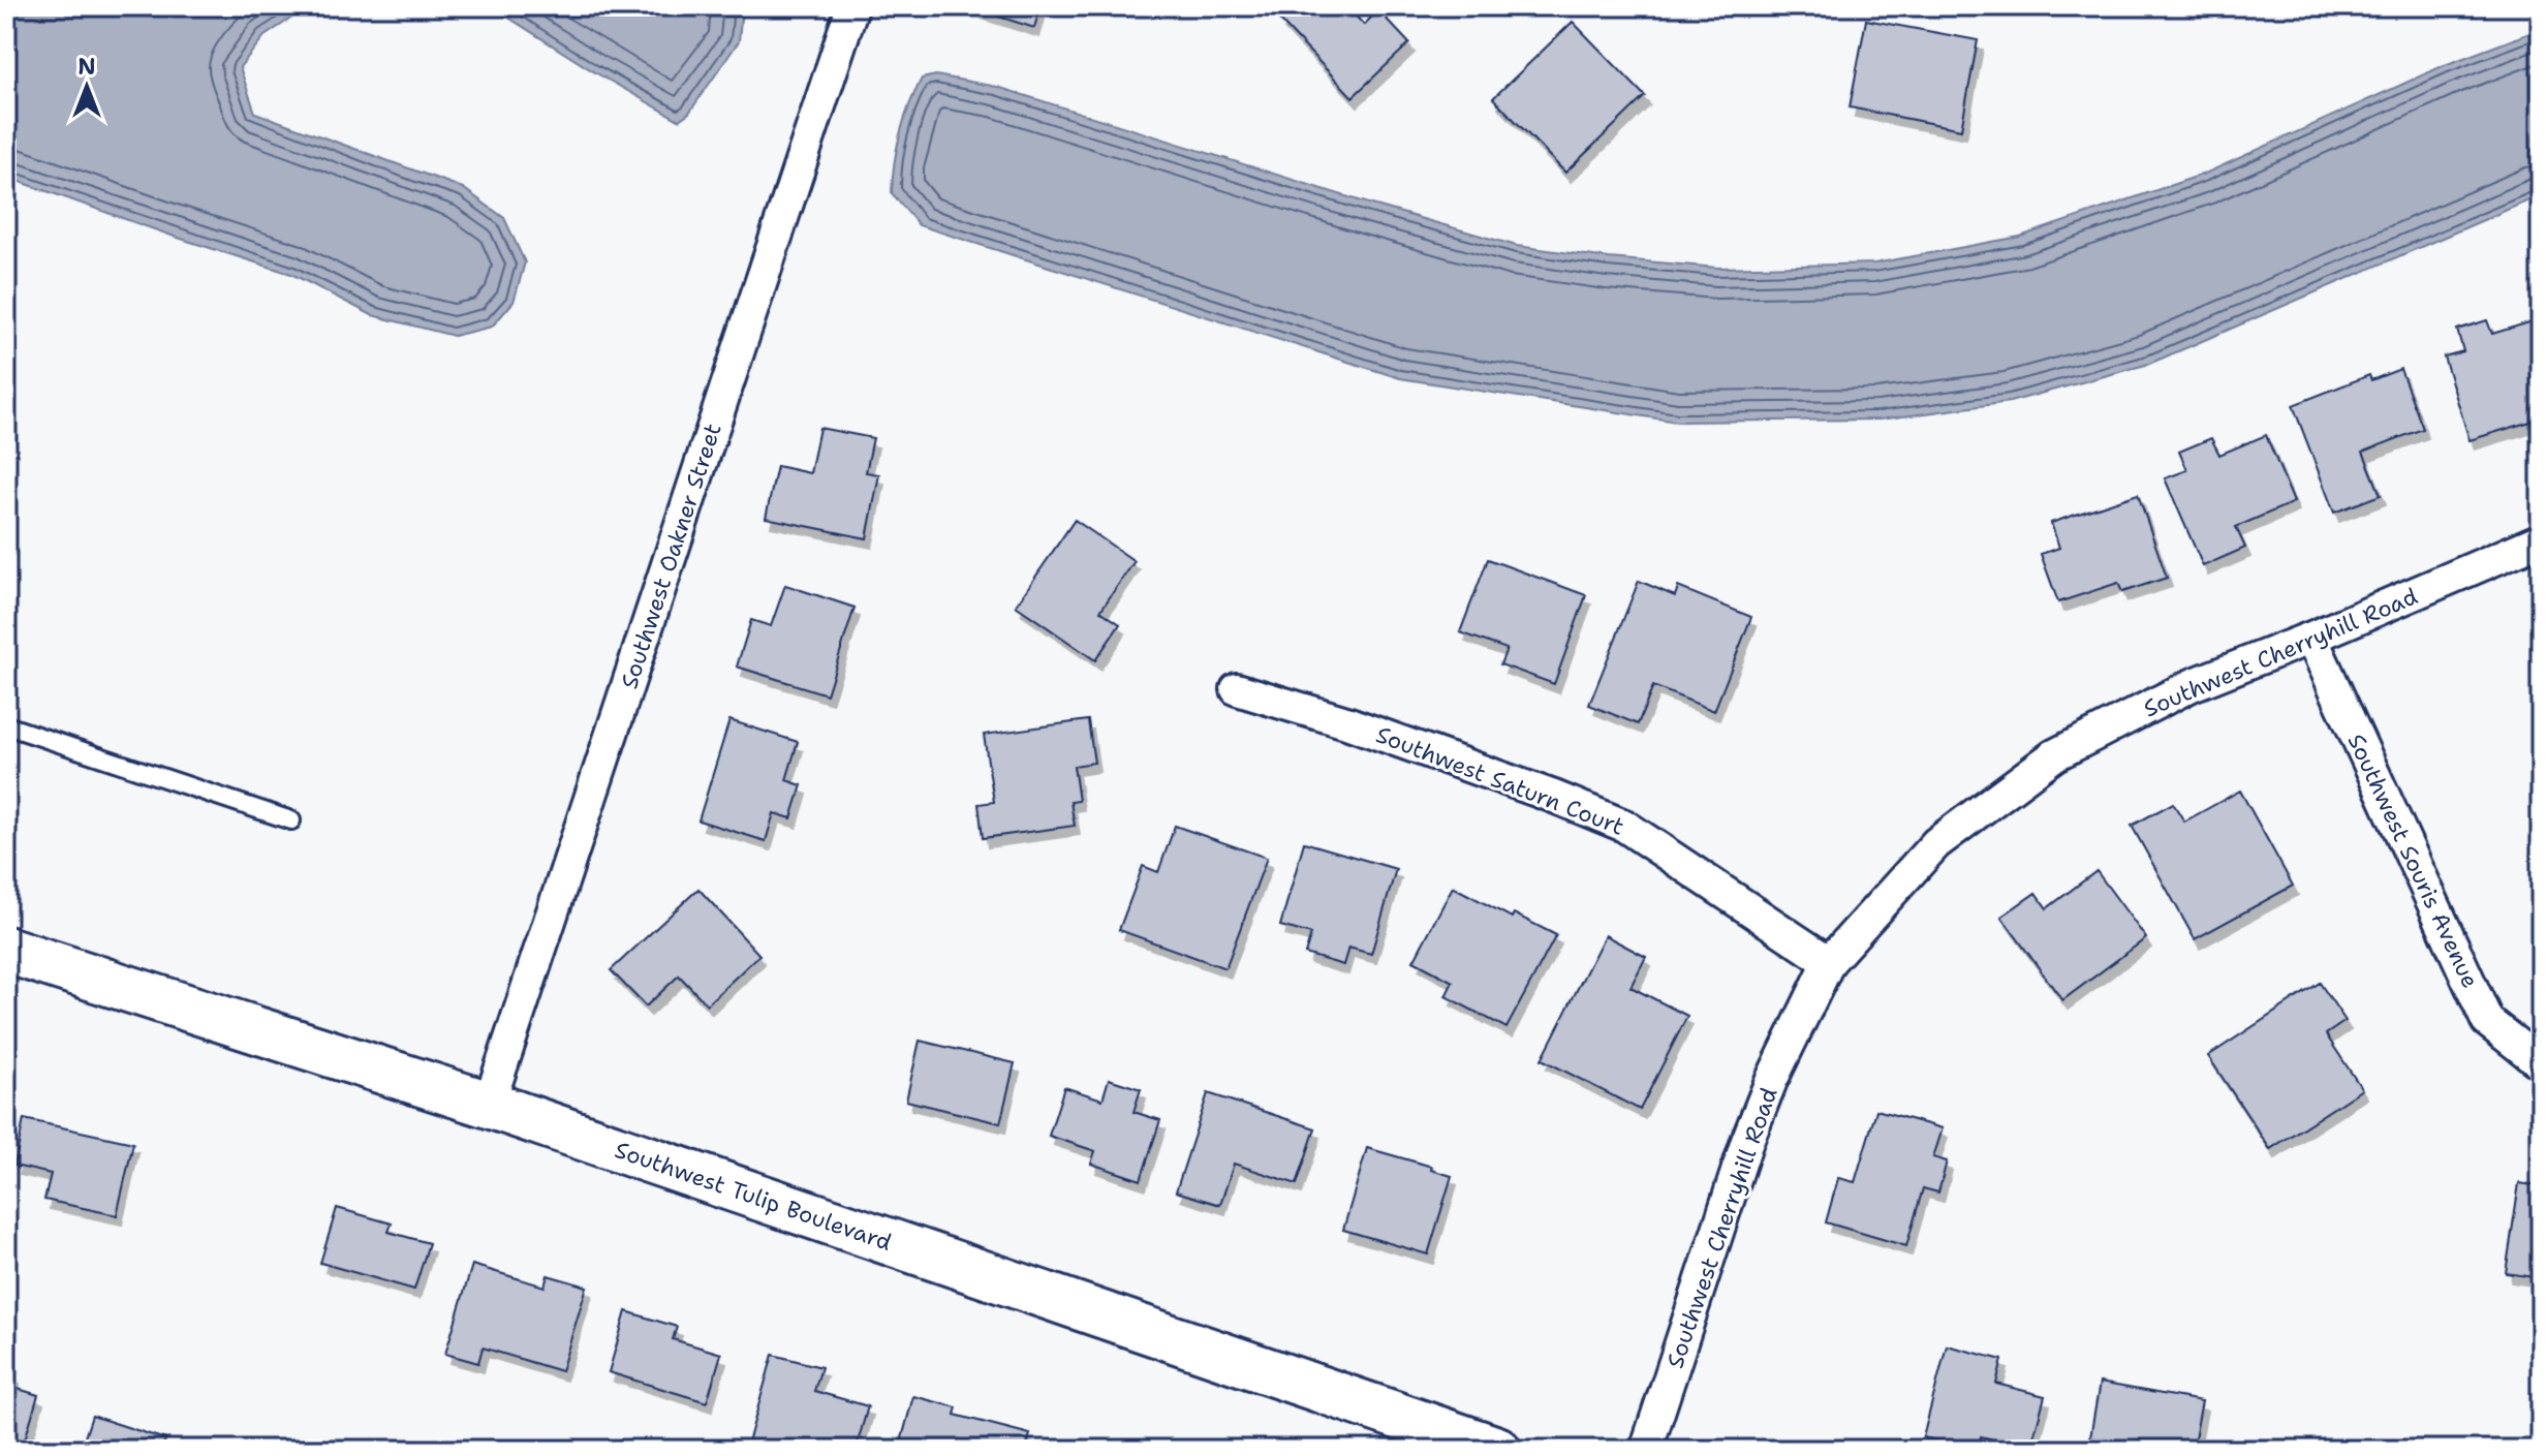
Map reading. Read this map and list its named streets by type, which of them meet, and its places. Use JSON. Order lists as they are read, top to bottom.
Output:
{
  "streets": {
    "street": [
      "Southwest Oakner Street",
      "Southwest Cherryhill Road",
      "Southwest Saturn Court",
      "Southwest Souris Avenue",
      "Southwest Tulip Boulevard"
    ]
  },
  "crossings": [
    ["Southwest Oakner Street", "Southwest Tulip Boulevard"],
    ["Southwest Cherryhill Road", "Southwest Saturn Court"],
    ["Southwest Cherryhill Road", "Southwest Souris Avenue"]
  ],
  "north": "top"
}
